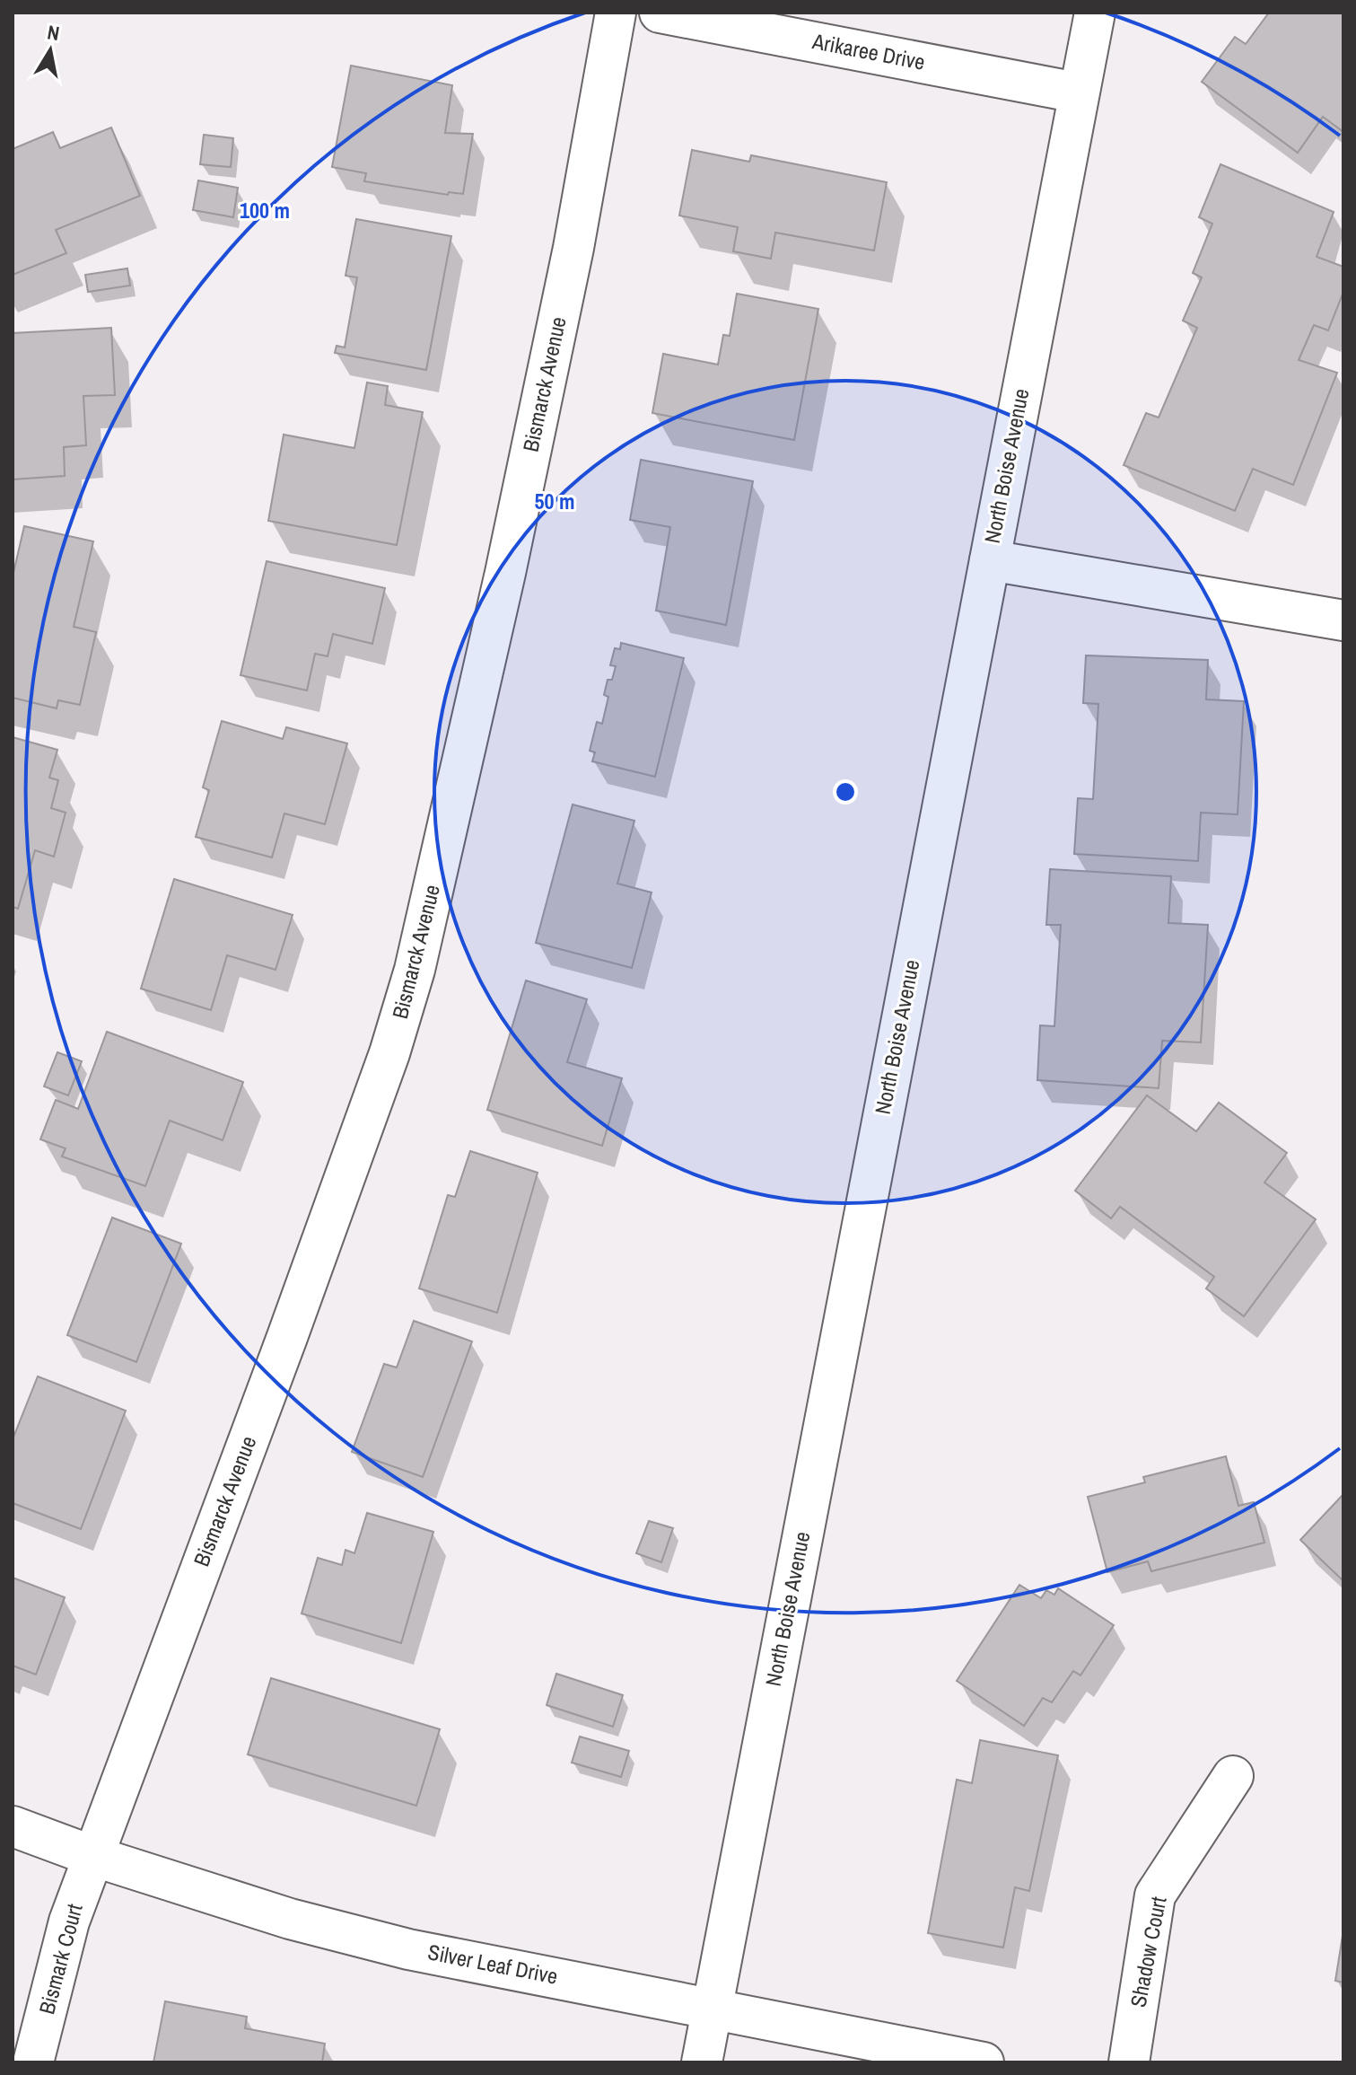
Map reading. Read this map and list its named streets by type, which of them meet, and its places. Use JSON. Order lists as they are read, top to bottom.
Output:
{
  "streets": {
    "street": [
      "Arikaree Drive",
      "Bismarck Avenue",
      "North Boise Avenue",
      "Shadow Court",
      "Bismark Court",
      "Silver Leaf Drive"
    ]
  },
  "crossings": [
    ["Arikaree Drive", "North Boise Avenue"],
    ["Bismarck Avenue", "Bismark Court"],
    ["Bismarck Avenue", "Silver Leaf Drive"],
    ["North Boise Avenue", "Silver Leaf Drive"],
    ["Bismark Court", "Silver Leaf Drive"]
  ],
  "north": "top",
  "rings": ["100 m", "50 m"]
}
